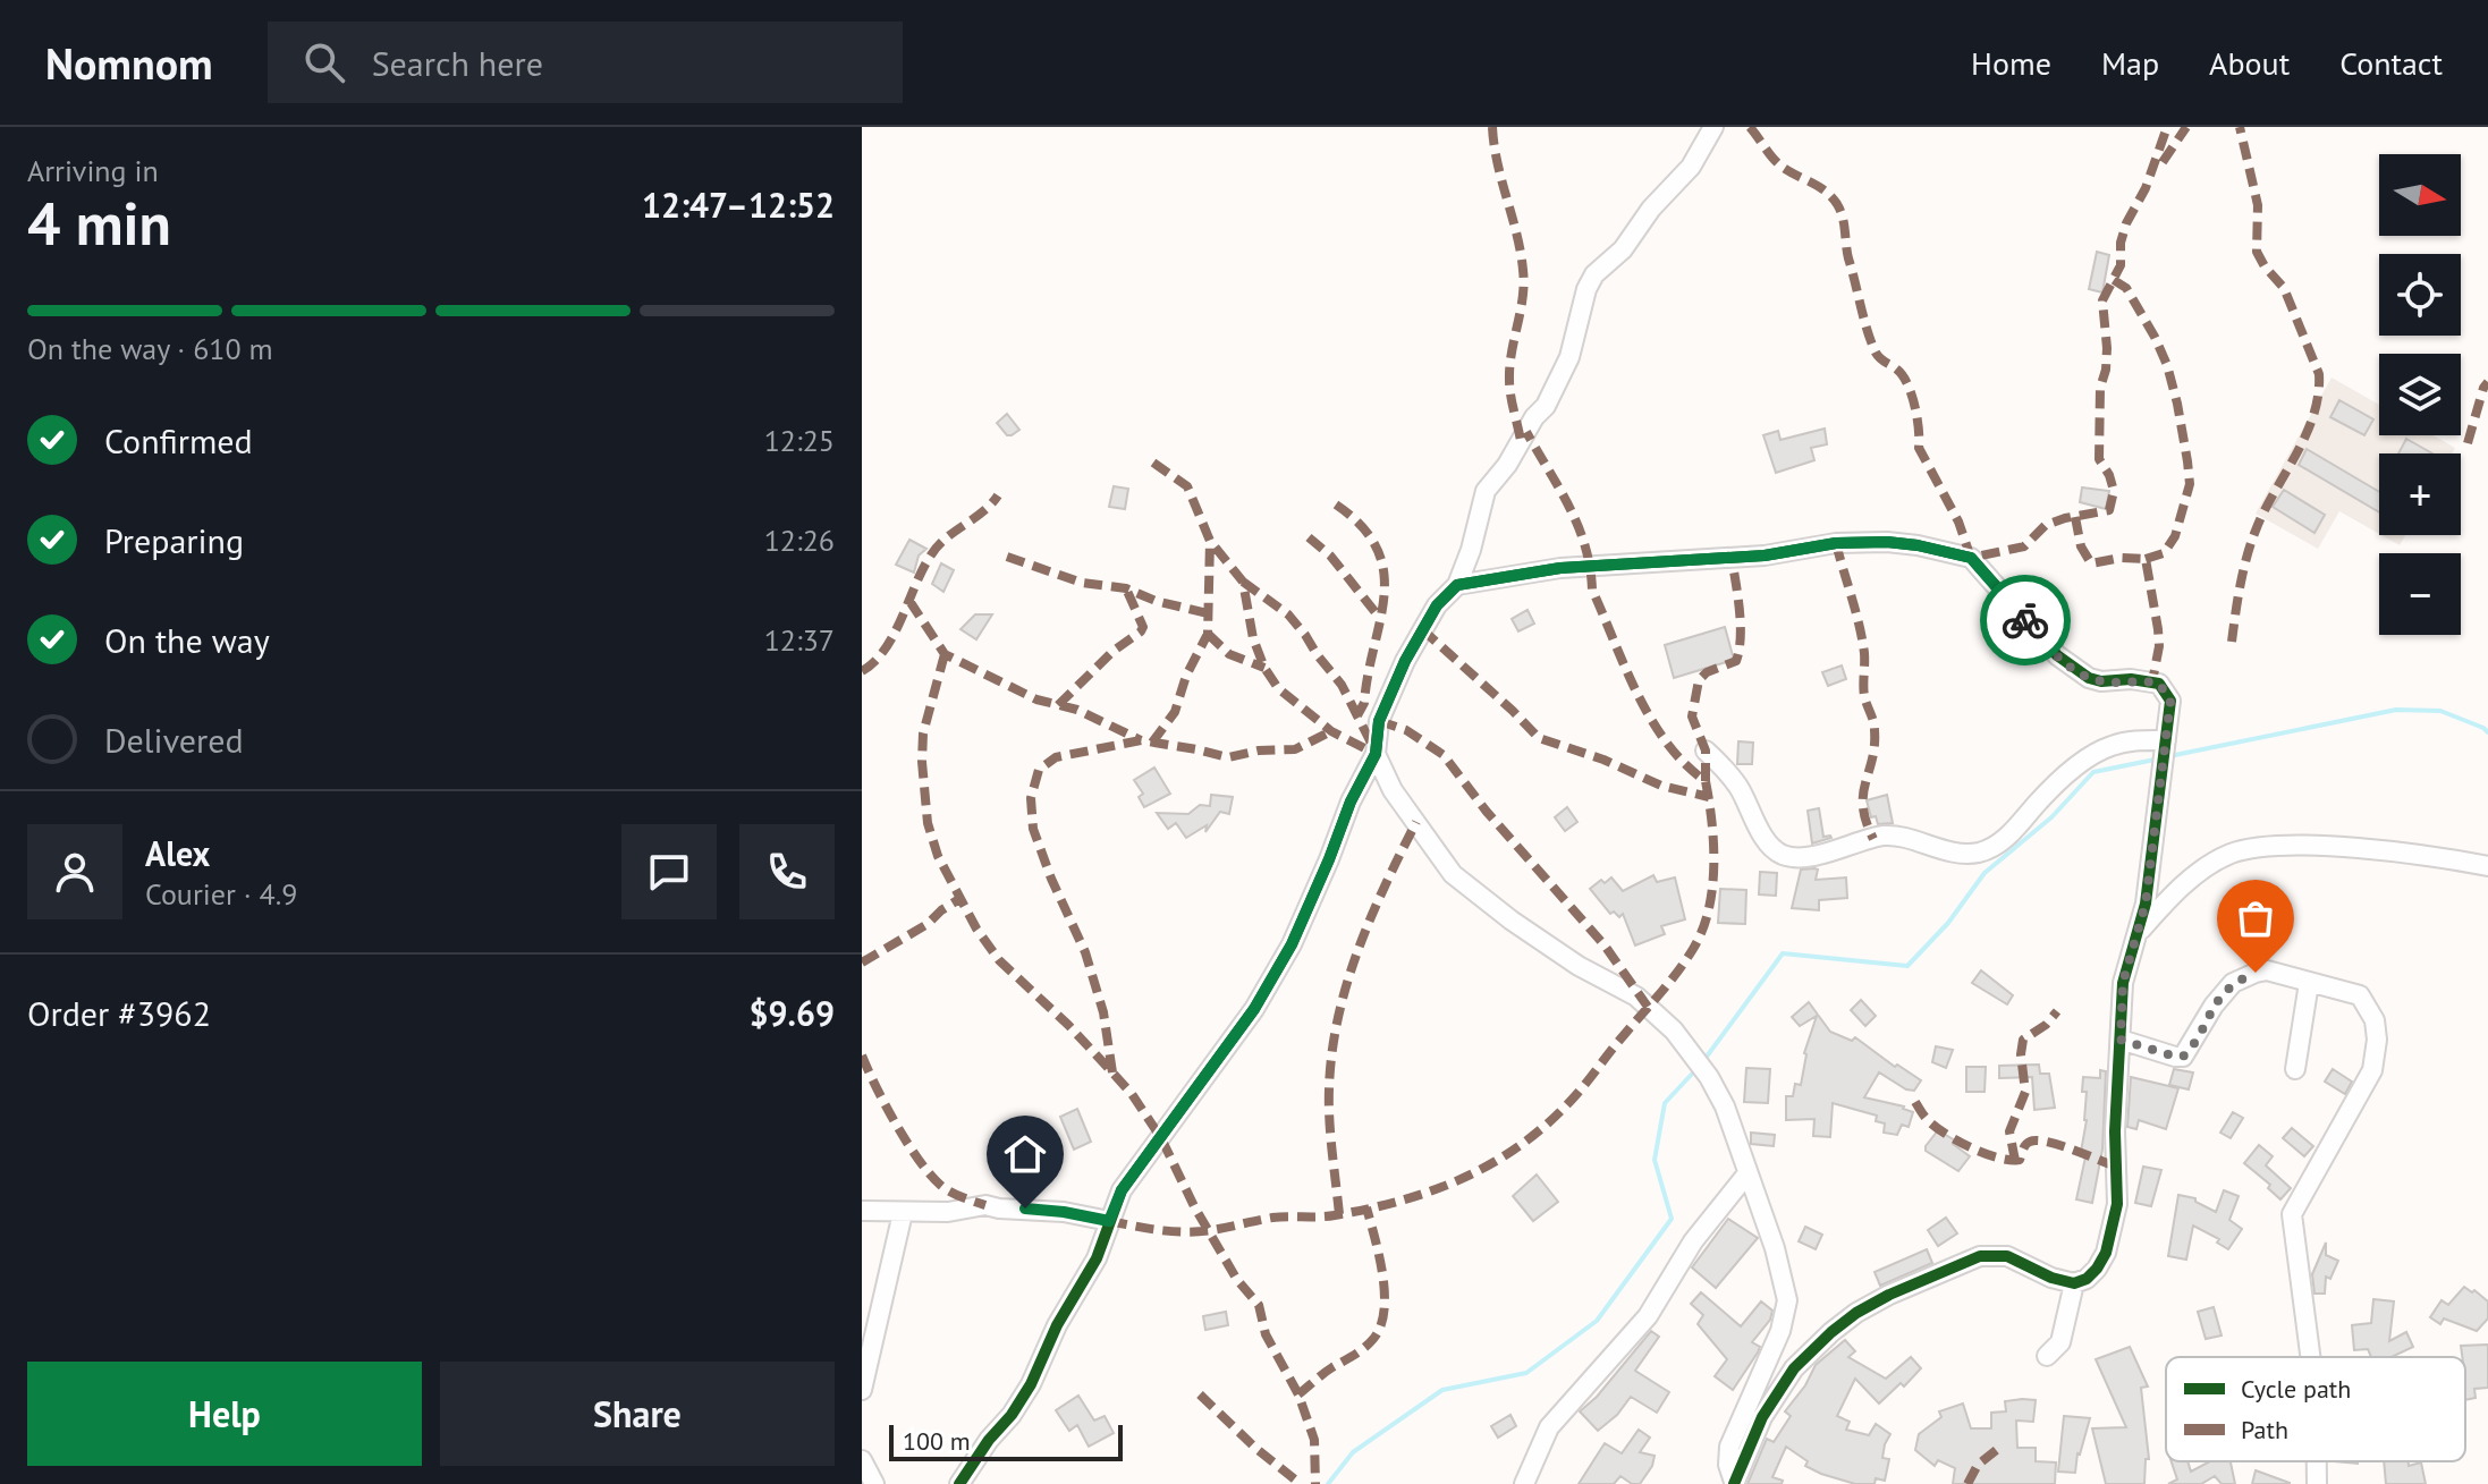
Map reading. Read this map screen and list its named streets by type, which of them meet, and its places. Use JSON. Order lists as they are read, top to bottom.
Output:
{
  "legend": ["Cycle path", "Path"],
  "scale_bar": "100 m",
  "north": "right",
  "page": {
    "header": "Nomnom",
    "search": "Search here",
    "nav": [
      "Home",
      "Map",
      "About",
      "Contact"
    ],
    "heading": ["4 min", "Arriving in", "12:47–12:52"],
    "panel": [
      "Alex",
      "Courier · 4.9",
      "Order #3962",
      "$9.69"
    ],
    "map_buttons": ["+", "−"],
    "bar": "On the way · 610 m",
    "list": [
      ["Confirmed", "12:25"],
      ["Preparing", "12:26"],
      ["On the way", "12:37"],
      "Delivered"
    ],
    "buttons": ["Help", "Share"],
    "scale": "100 m"
  }
}
